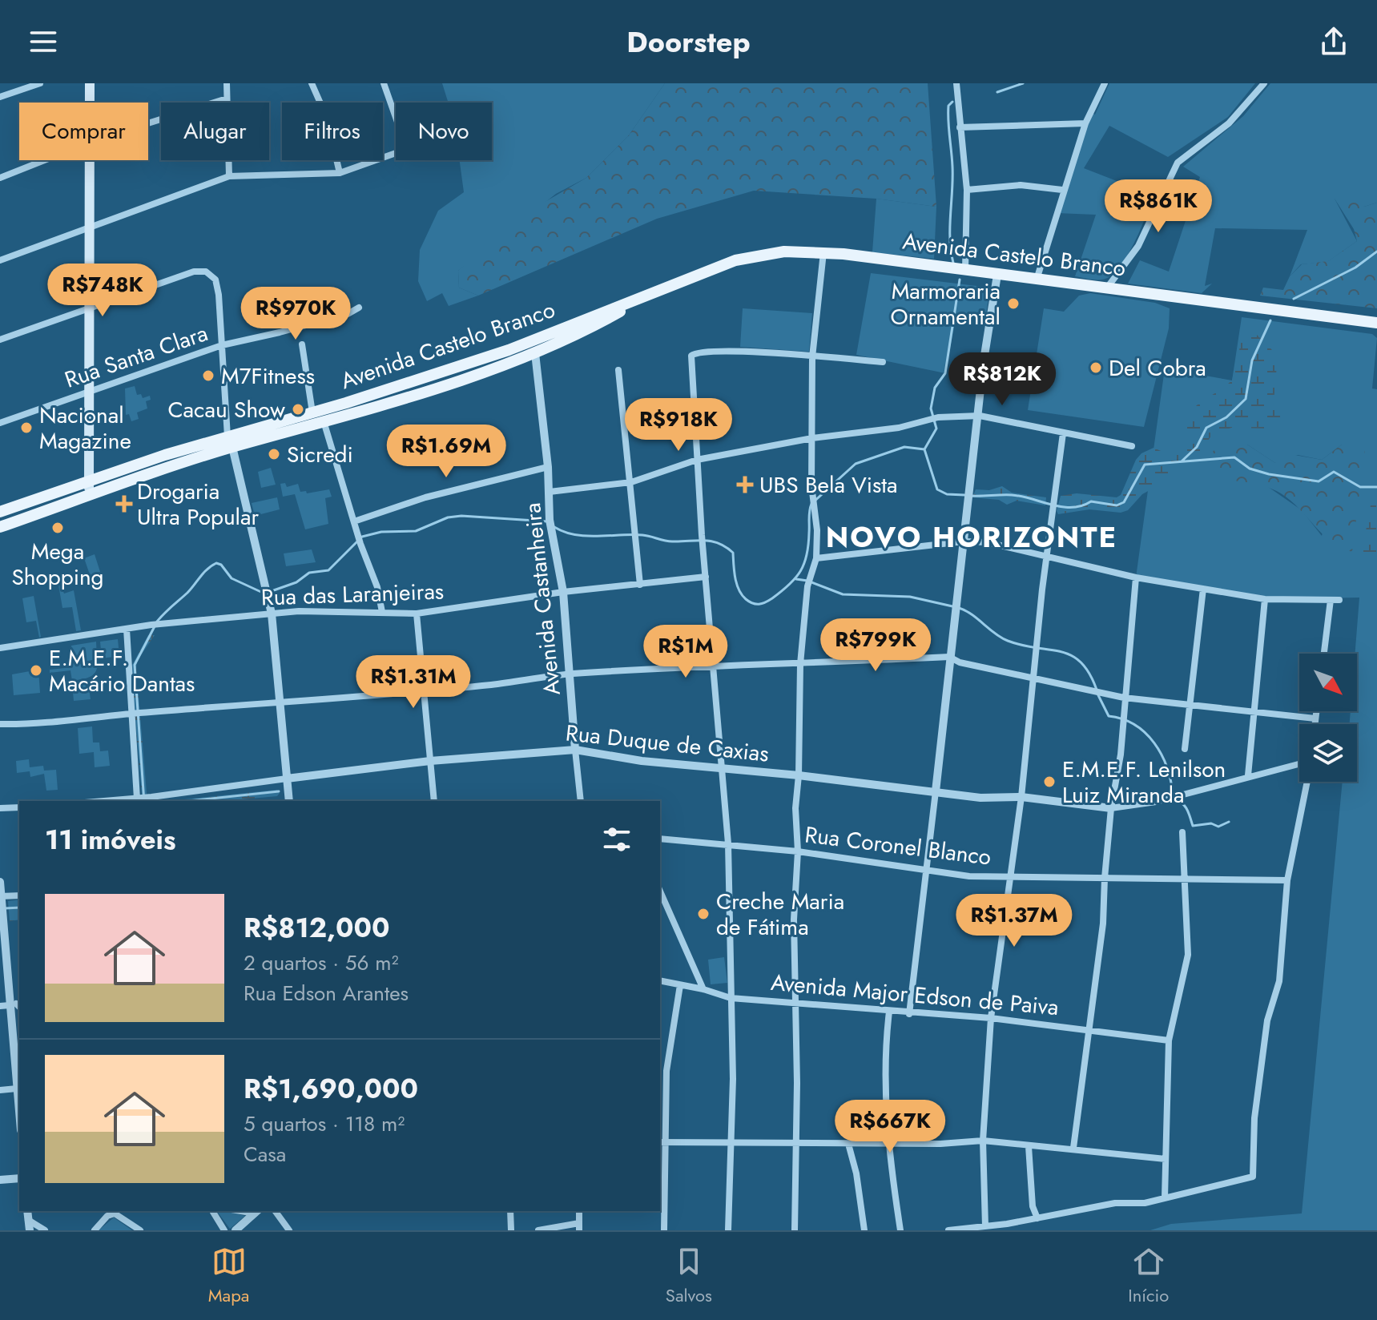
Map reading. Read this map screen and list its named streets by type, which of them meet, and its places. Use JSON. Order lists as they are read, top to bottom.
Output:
{
  "streets": {
    "main road": ["Avenida Castelo Branco"],
    "street": [
      "Rua Santa Clara",
      "Rua das Laranjeiras",
      "Avenida Castanheira",
      "Rua Duque de Caxias",
      "Rua Coronel Blanco",
      "Avenida Major Edson de Paiva"
    ]
  },
  "crossings": [
    ["Avenida Castelo Branco", "Avenida Castanheira"],
    ["Rua das Laranjeiras", "Avenida Castanheira"],
    ["Avenida Castanheira", "Rua Duque de Caxias"]
  ],
  "districts": ["NOVO HORIZONTE"],
  "places": {
    "other": [
      "Marmoraria Ornamental",
      "Del Cobra",
      "M7Fitness",
      "Cacau Show",
      "Nacional Magazine",
      "Sicredi",
      "Mega Shopping",
      "E.M.E.F. Macário Dantas",
      "E.M.E.F. Lenilson Luiz Miranda",
      "Creche Maria de Fátima"
    ],
    "health": ["UBS Bela Vista", "Drogaria Ultra Popular"]
  },
  "north": "bottom right",
  "page": {
    "header": "Doorstep",
    "chip": [
      "Comprar",
      "Alugar",
      "Filtros",
      "Novo"
    ],
    "price": [
      "R$861K",
      "R$748K",
      "R$970K",
      "R$812K",
      "R$918K",
      "R$1.69M",
      "R$799K",
      "R$1M",
      "R$1.31M",
      "R$1.37M",
      "R$667K"
    ],
    "heading": "11 imóveis",
    "list": [
      {
        "name": "R$812,000",
        "note": "2 quartos · 56 m² · Rua Edson Arantes"
      },
      {
        "name": "R$1,690,000",
        "note": "5 quartos · 118 m² · Casa"
      }
    ],
    "tabs": ["Mapa", "Salvos", "Início"]
  }
}
